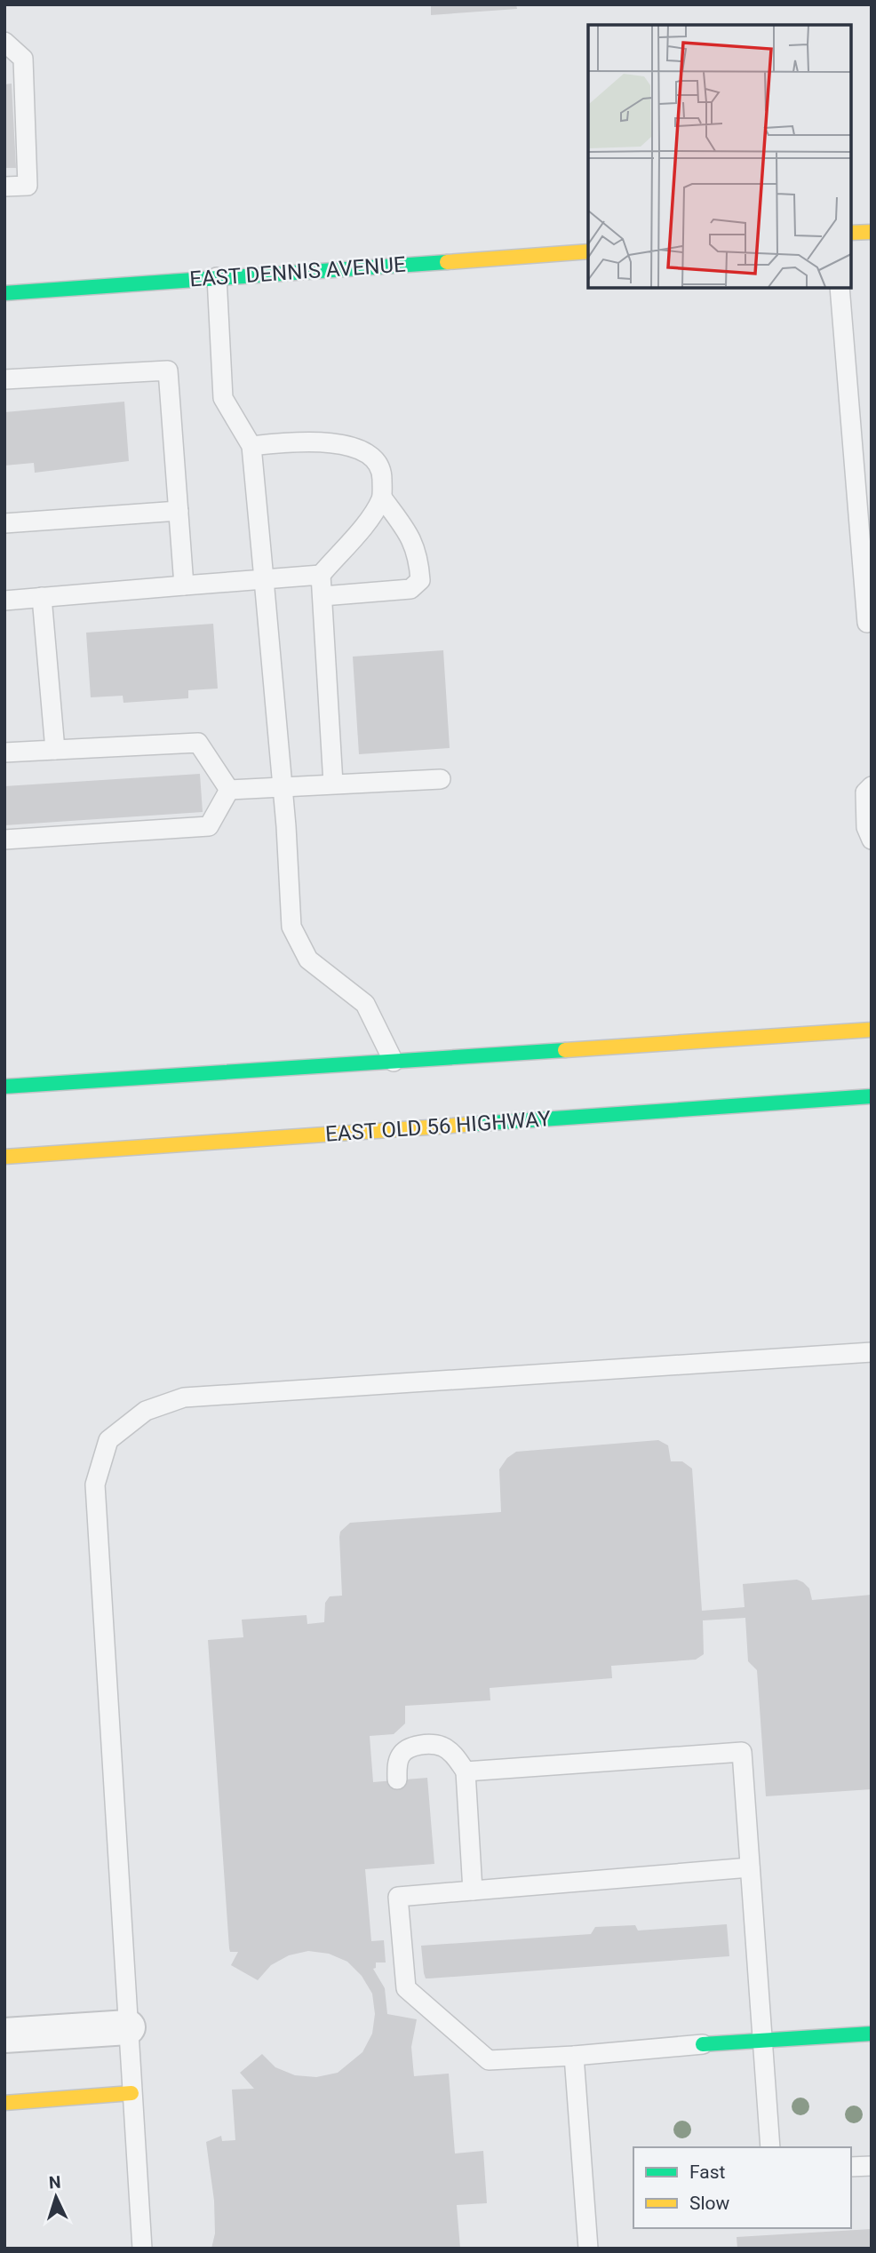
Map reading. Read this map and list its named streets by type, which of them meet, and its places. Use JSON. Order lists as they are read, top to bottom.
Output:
{
  "streets": {
    "main road": ["EAST DENNIS AVENUE", "EAST OLD 56 HIGHWAY"]
  },
  "legend": ["Fast", "Slow"],
  "north": "top"
}
